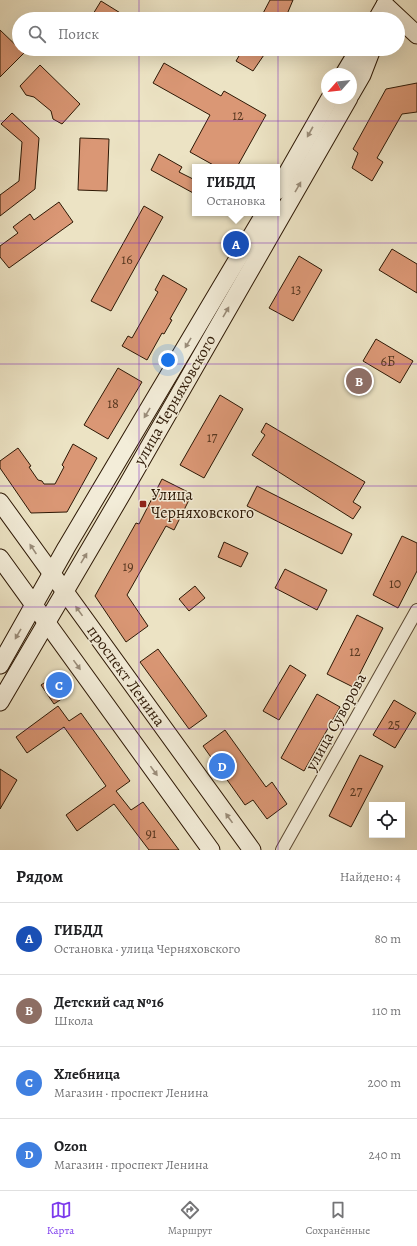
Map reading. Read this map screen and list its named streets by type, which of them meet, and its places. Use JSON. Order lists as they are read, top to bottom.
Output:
{
  "streets": {
    "street": ["улица Черняховского", "проспект Ленина", "улица Суворова"]
  },
  "crossings": [
    ["улица Черняховского", "проспект Ленина"]
  ],
  "places": {
    "transit": ["Улица Черняховского"]
  },
  "house_numbers": [
    "12",
    "16",
    "13",
    "6Б",
    "18",
    "17",
    "19",
    "10",
    "12",
    "25",
    "27",
    "91"
  ],
  "north": "bottom left",
  "page": {
    "search": "Поиск",
    "popup": ["ГИБДД", "Остановка"],
    "pins": [
      "A",
      "B",
      "C",
      "D"
    ],
    "heading": ["Рядом", "Найдено: 4"],
    "list": [
      {
        "mark": "A",
        "name": "ГИБДД",
        "note": "Остановка · улица Черняховского",
        "value": "80 m"
      },
      {
        "mark": "B",
        "name": "Детский сад №16",
        "note": "Школа",
        "value": "110 m"
      },
      {
        "mark": "C",
        "name": "Хлебница",
        "note": "Магазин · проспект Ленина",
        "value": "200 m"
      },
      {
        "mark": "D",
        "name": "Ozon",
        "note": "Магазин · проспект Ленина",
        "value": "240 m"
      }
    ],
    "nav": ["Карта", "Маршрут", "Сохранённые"]
  }
}
